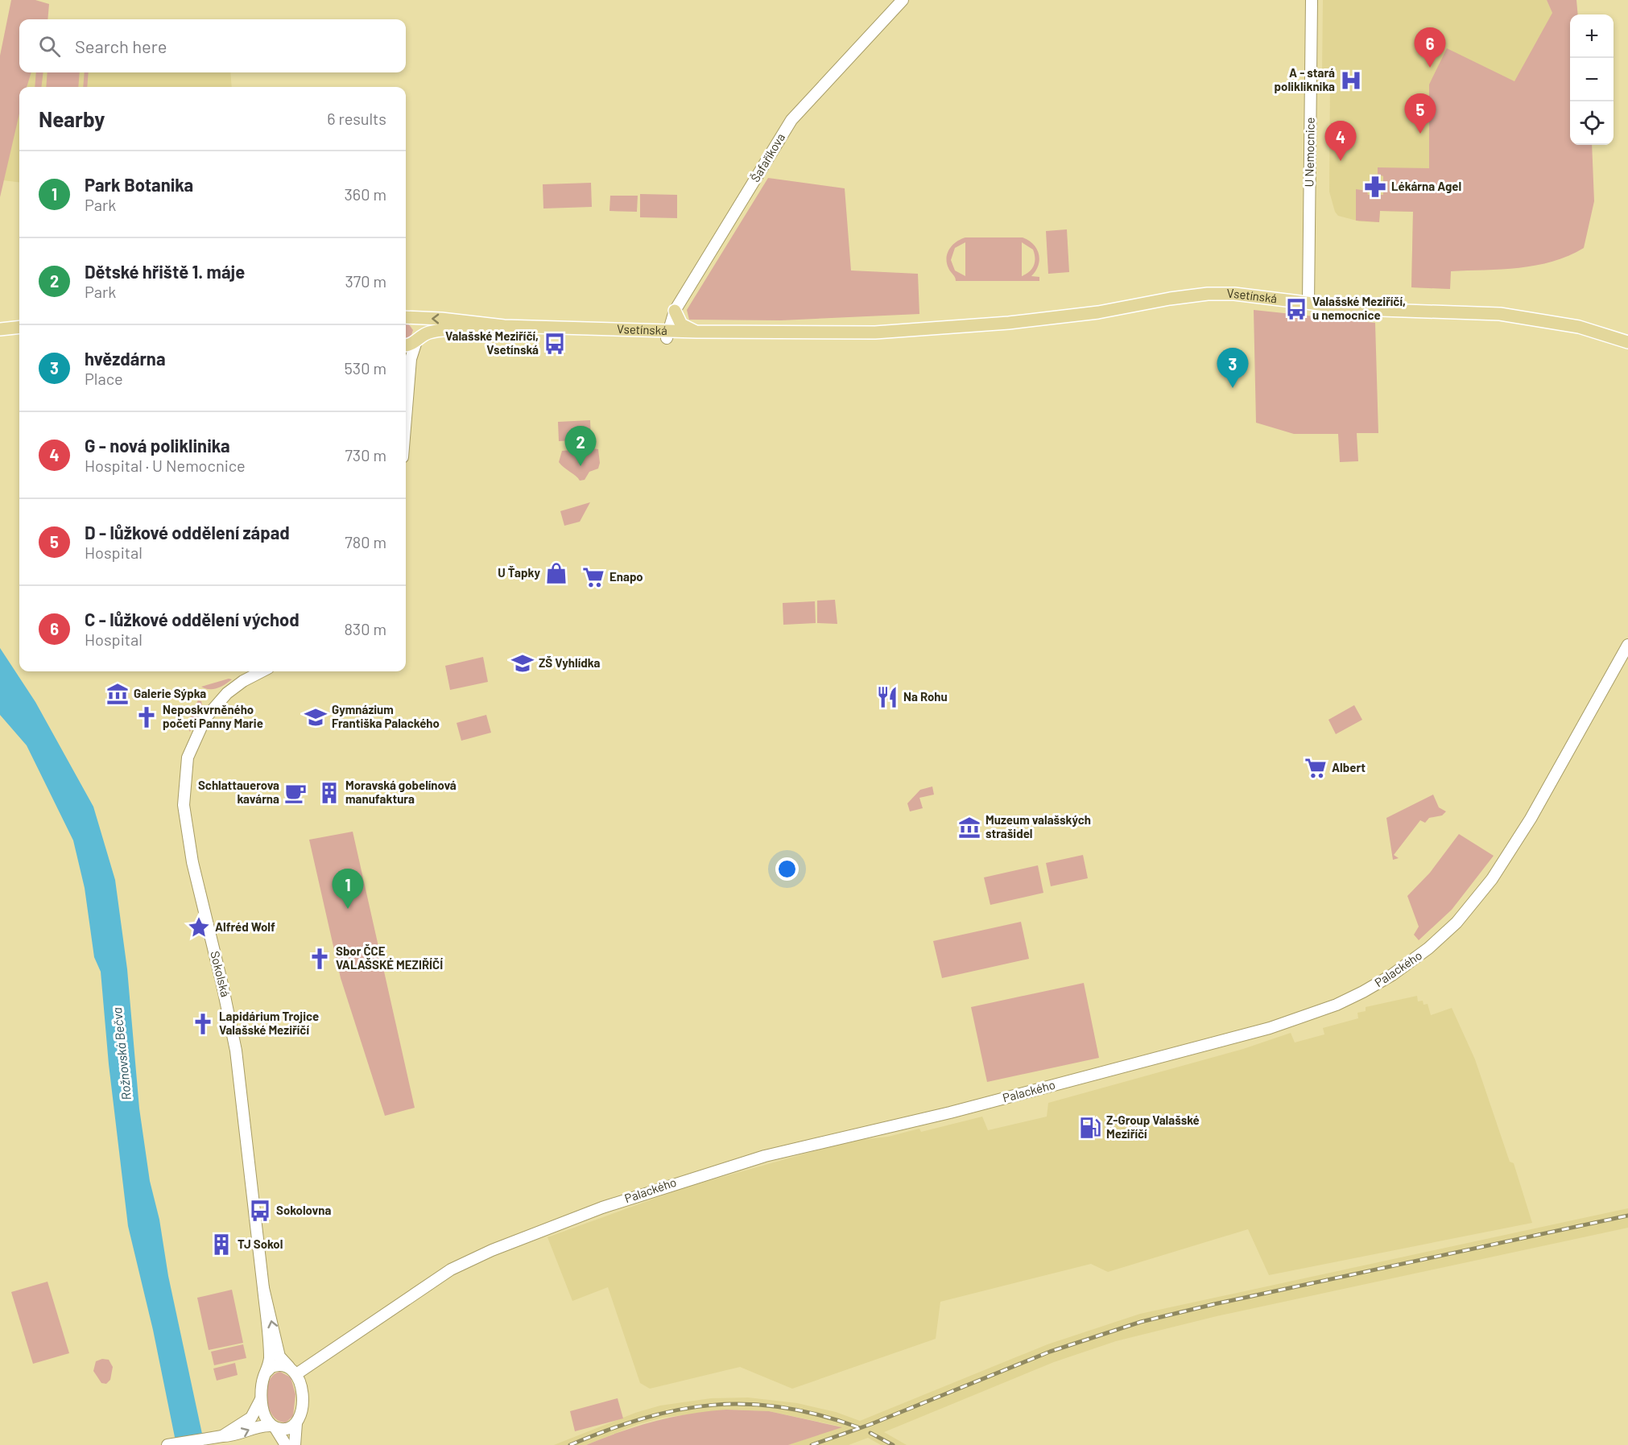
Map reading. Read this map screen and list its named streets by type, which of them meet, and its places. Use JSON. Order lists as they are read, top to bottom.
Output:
{
  "streets": {
    "main road": ["Vsetínská"],
    "street": [
      "U Nemocnice",
      "Šafaříkova",
      "Palackého",
      "Sokolská"
    ]
  },
  "crossings": [
    ["U Nemocnice", "Vsetínská"],
    ["Šafaříkova", "Vsetínská"],
    ["Palackého", "Sokolská"]
  ],
  "water": ["Rožnovská Bečva"],
  "places": {
    "hospital": ["A - stará polikliknika"],
    "pharmacy": ["Lékárna Agel"],
    "bus stop": ["Valašské Meziříčí, u nemocnice", "Valašské Meziříčí, Vsetínská", "Sokolovna"],
    "shop": ["U Ťapky"],
    "supermarket": ["Enapo", "Albert"],
    "school or university": ["ZŠ Vyhlídka", "Gymnázium Františka Palackého"],
    "museum": ["Galerie Sýpka", "Muzeum valašských strašidel"],
    "restaurant": ["Na Rohu"],
    "church": ["Neposkvrněného početí Panny Marie", "Sbor ČCE VALAŠSKÉ MEZIŘÍČÍ", "Lapidárium Trojice Valašské Meziříčí"],
    "cafe": ["Schlattauerova kavárna"],
    "building": ["Moravská gobelínová manufaktura", "TJ Sokol"],
    "place": ["Alfréd Wolf"],
    "fuel station": ["Z-Group Valašské Meziříčí"]
  },
  "page": {
    "map_buttons": ["+", "−"],
    "search": "Search here",
    "pins": [
      "6",
      "5",
      "4",
      "3",
      "2",
      "1"
    ],
    "heading": ["Nearby", "6 results"],
    "list": [
      {
        "mark": "1",
        "name": "Park Botanika",
        "note": "Park",
        "value": "360 m"
      },
      {
        "mark": "2",
        "name": "Dětské hřiště 1. máje",
        "note": "Park",
        "value": "370 m"
      },
      {
        "mark": "3",
        "name": "hvězdárna",
        "note": "Place",
        "value": "530 m"
      },
      {
        "mark": "4",
        "name": "G - nová poliklinika",
        "note": "Hospital · U Nemocnice",
        "value": "730 m"
      },
      {
        "mark": "5",
        "name": "D - lůžkové oddělení západ",
        "note": "Hospital",
        "value": "780 m"
      },
      {
        "mark": "6",
        "name": "C - lůžkové oddělení východ",
        "note": "Hospital",
        "value": "830 m"
      }
    ]
  }
}
